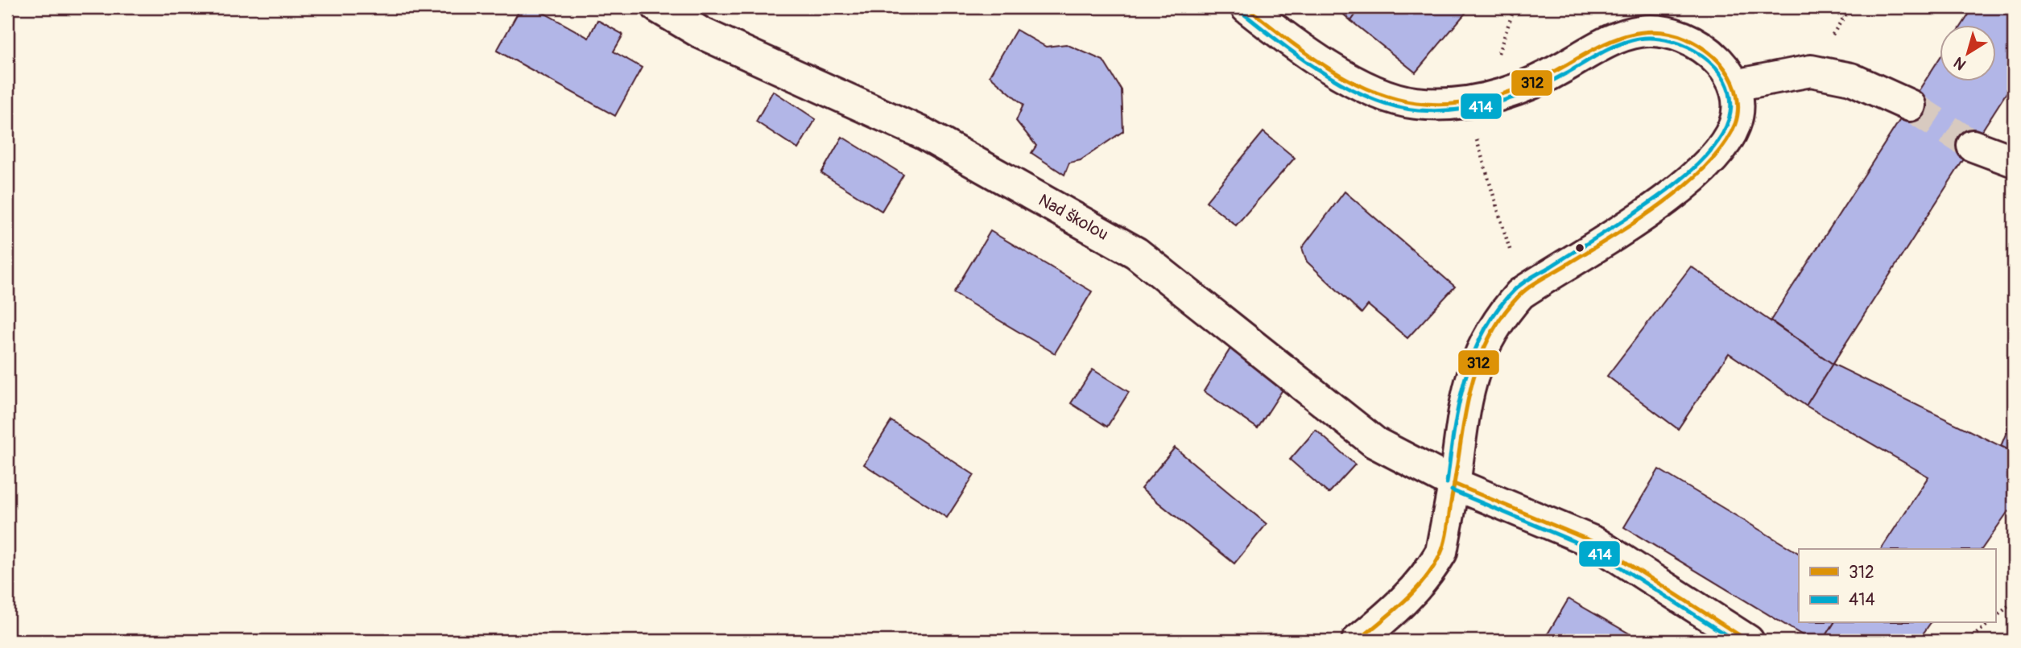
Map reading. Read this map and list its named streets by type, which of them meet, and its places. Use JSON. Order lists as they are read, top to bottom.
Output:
{
  "streets": {
    "street": ["Nad školou"]
  },
  "lines": ["transit line 312", "transit line 414"],
  "legend": ["312", "414"],
  "north": "bottom left"
}
